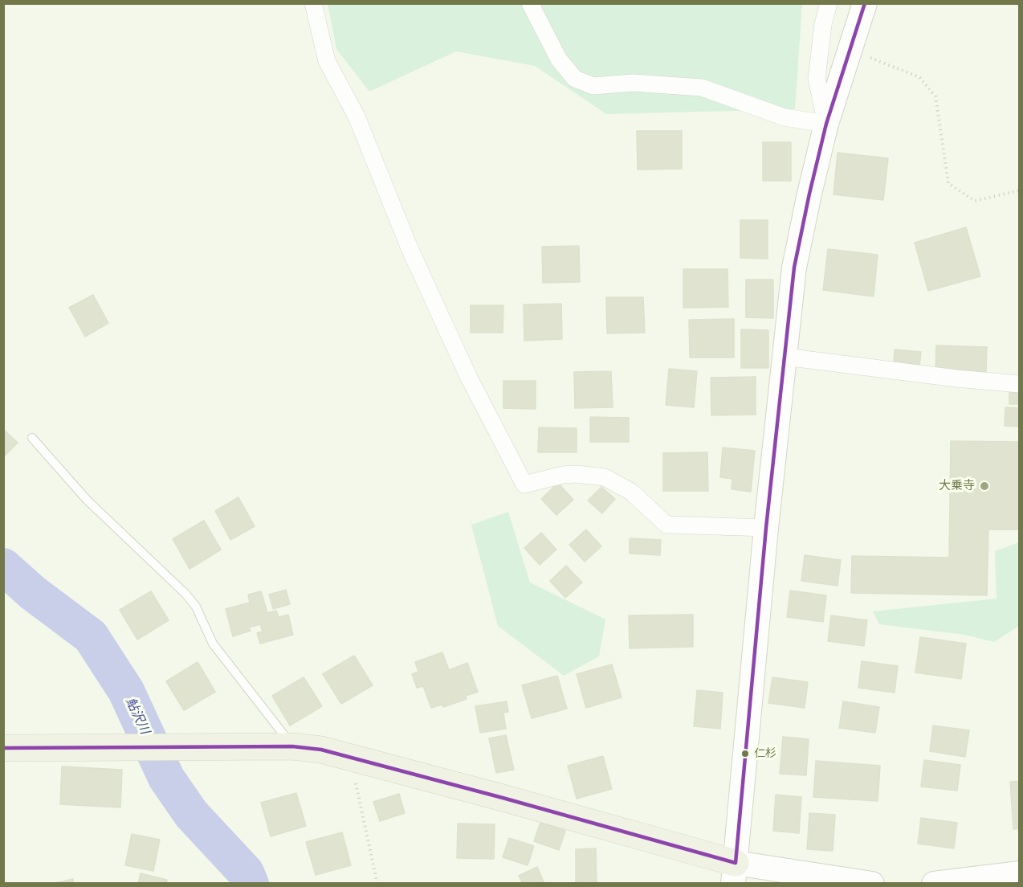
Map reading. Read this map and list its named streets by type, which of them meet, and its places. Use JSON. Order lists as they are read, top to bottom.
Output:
{
  "water": ["鮎沢川"],
  "places": ["大乗寺", "仁杉"]
}
